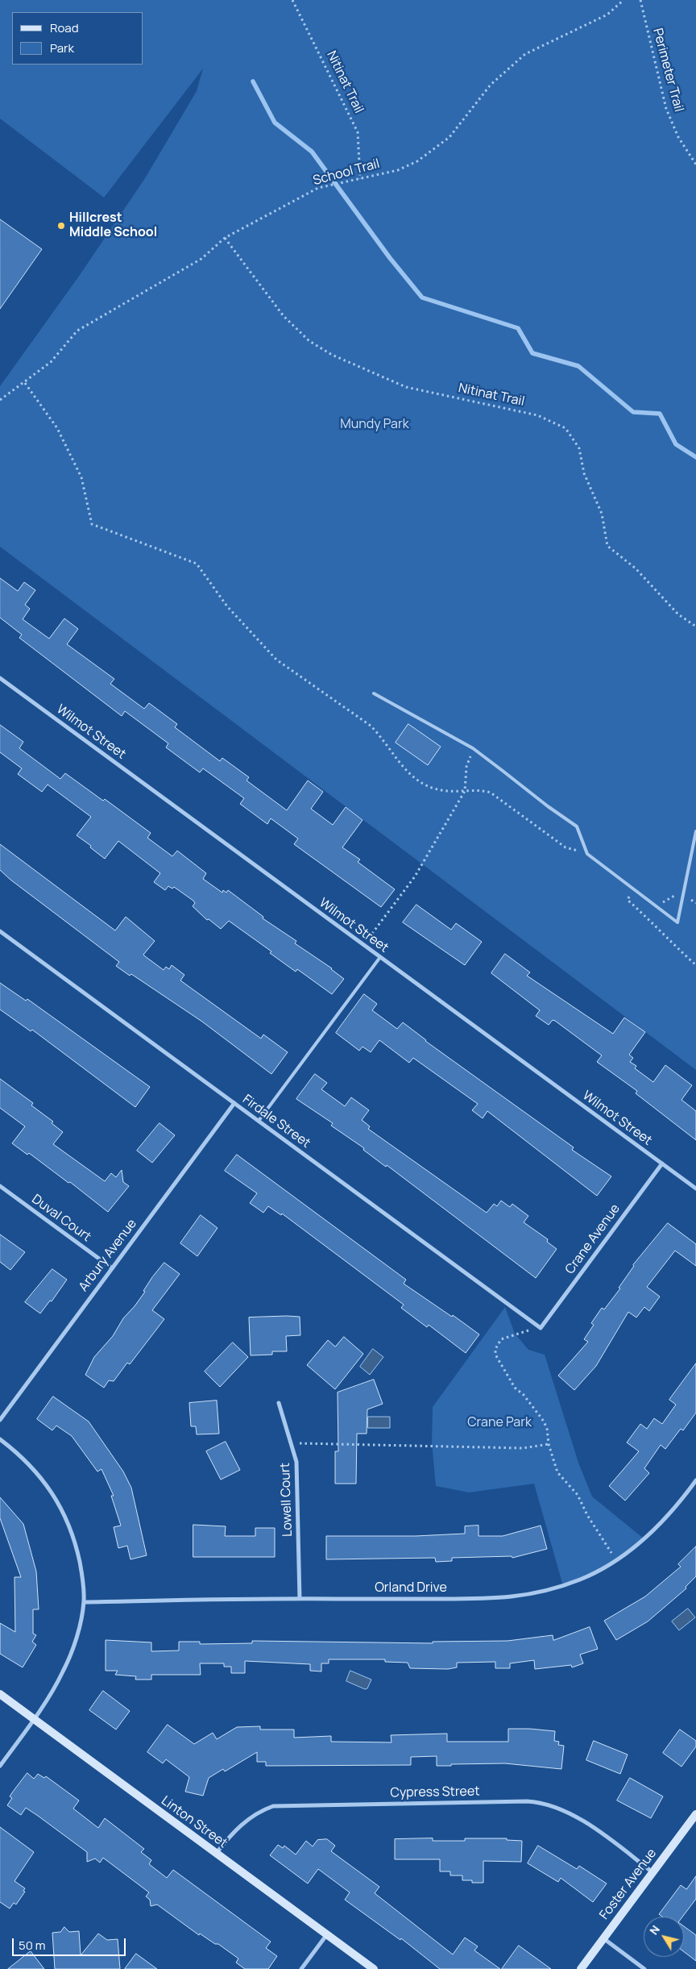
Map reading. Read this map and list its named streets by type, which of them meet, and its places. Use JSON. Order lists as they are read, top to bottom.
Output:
{
  "streets": {
    "street": [
      "Wilmot Street",
      "Firdale Street",
      "Duval Court",
      "Crane Avenue",
      "Arbury Avenue",
      "Lowell Court",
      "Orland Drive",
      "Cypress Street",
      "Linton Street",
      "Foster Avenue"
    ],
    "path": ["Perimeter Trail", "Nitinat Trail", "School Trail"]
  },
  "crossings": [
    ["Nitinat Trail", "School Trail"],
    ["Wilmot Street", "Crane Avenue"],
    ["Firdale Street", "Crane Avenue"],
    ["Firdale Street", "Arbury Avenue"],
    ["Duval Court", "Arbury Avenue"],
    ["Lowell Court", "Orland Drive"],
    ["Cypress Street", "Linton Street"],
    ["Cypress Street", "Foster Avenue"]
  ],
  "parks": ["Mundy Park", "Crane Park"],
  "places": ["Hillcrest Middle School"],
  "legend": ["Road", "Park"],
  "scale_bar": "50 m",
  "north": "top left"
}
